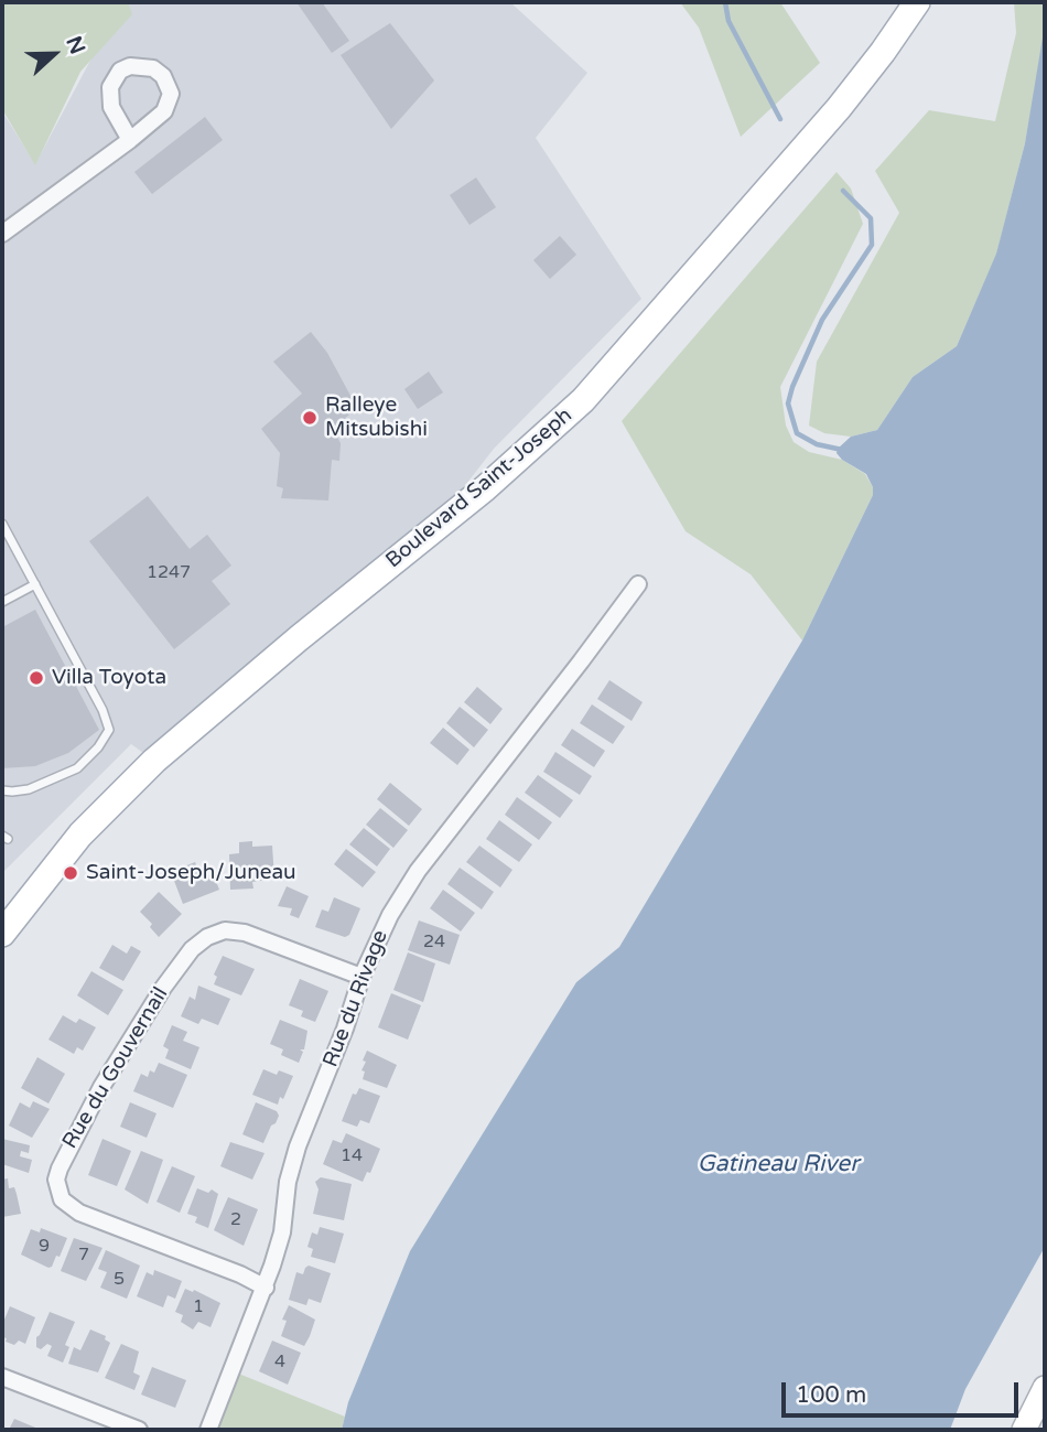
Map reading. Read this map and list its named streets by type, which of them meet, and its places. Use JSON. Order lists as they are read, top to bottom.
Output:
{
  "streets": {
    "main road": ["Boulevard Saint-Joseph"],
    "street": ["Rue du Rivage", "Rue du Gouvernail"]
  },
  "crossings": [
    ["Rue du Rivage", "Rue du Gouvernail"]
  ],
  "water": ["Gatineau River"],
  "places": ["Ralleye Mitsubishi", "Villa Toyota", "Saint-Joseph/Juneau"],
  "house_numbers": [
    "1247",
    "24",
    "14",
    "2",
    "9",
    "7",
    "5",
    "1",
    "4"
  ],
  "scale_bar": "100 m",
  "north": "right"
}
